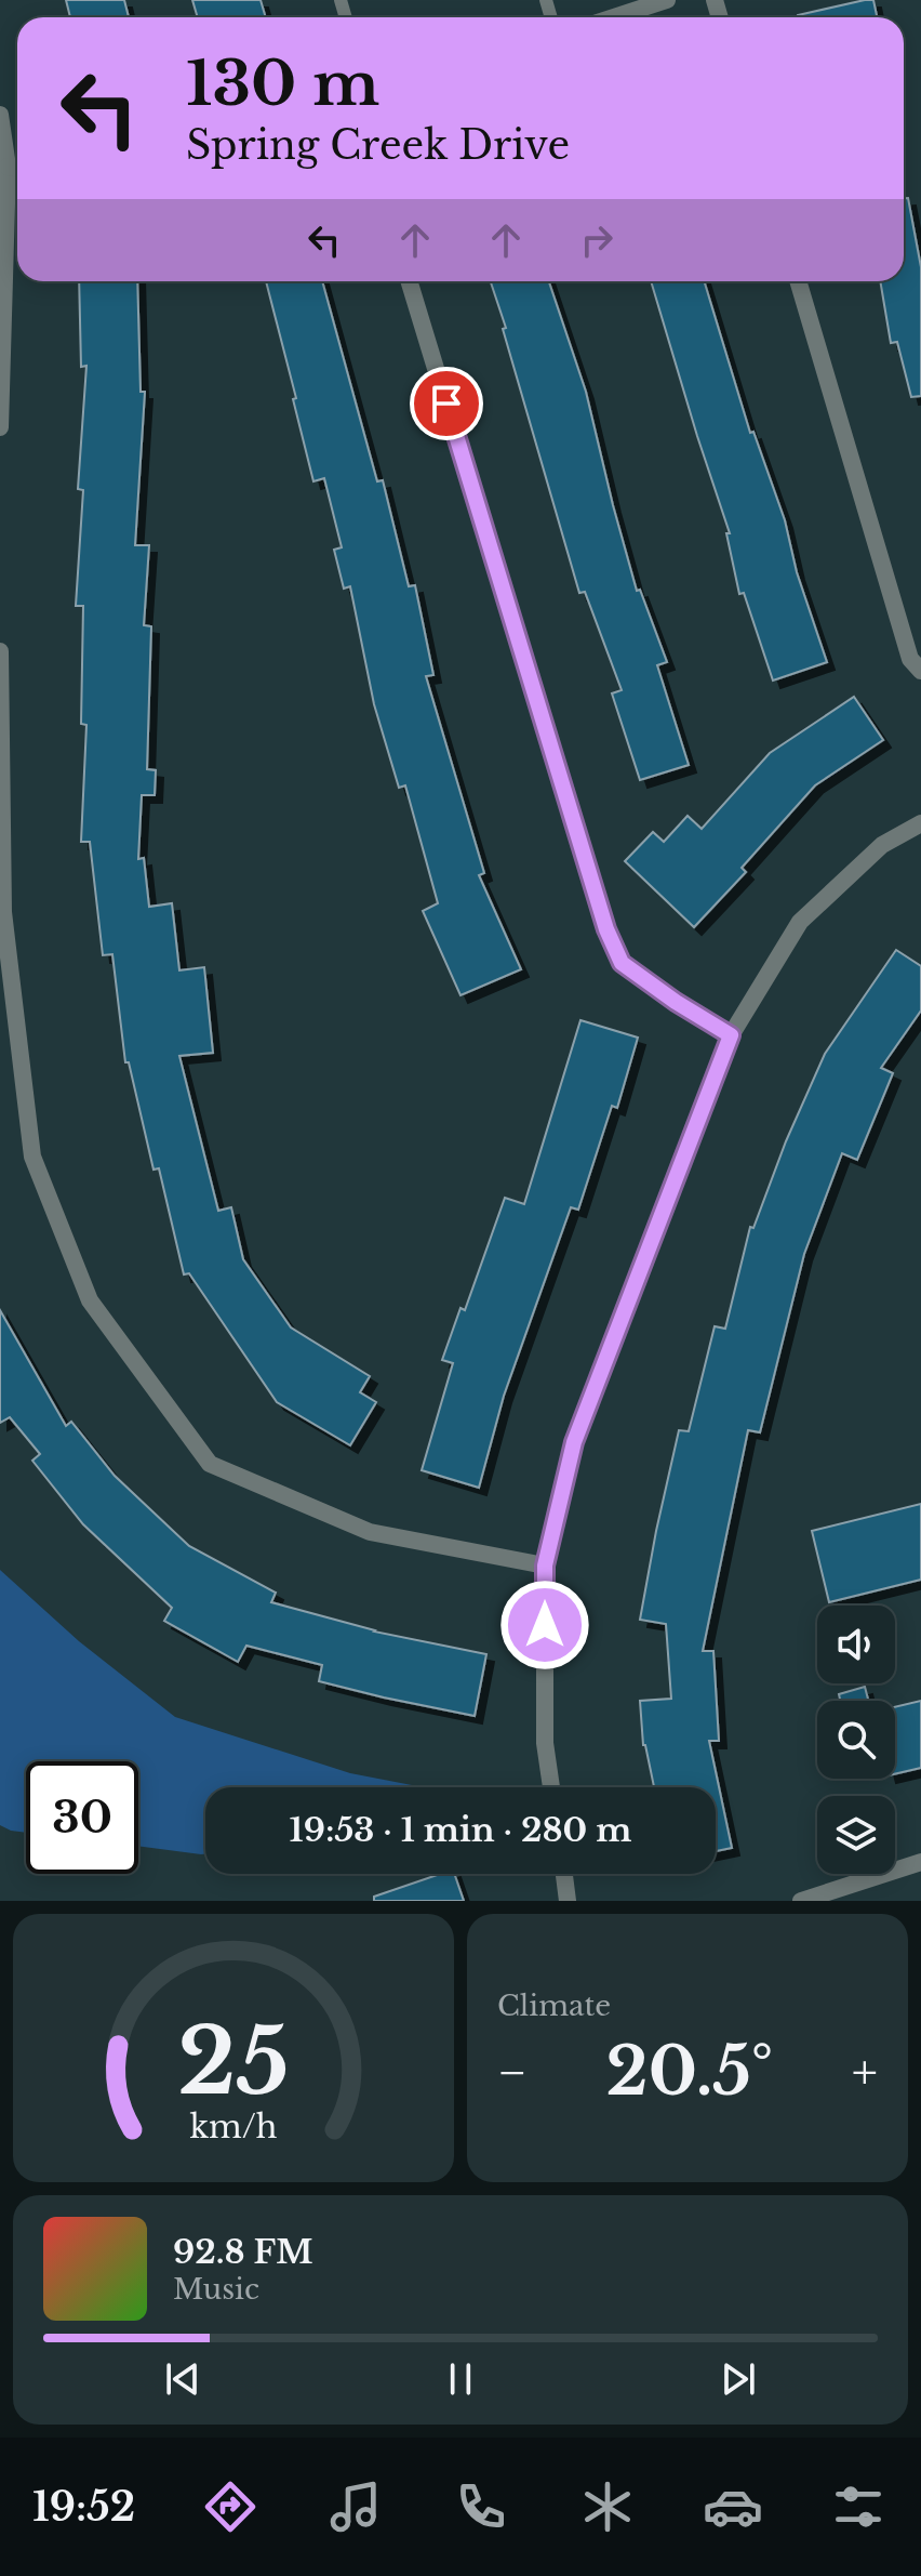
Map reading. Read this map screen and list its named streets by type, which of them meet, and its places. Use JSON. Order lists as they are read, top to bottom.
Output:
{
  "page": {
    "turn": ["130 m", "Spring Creek Drive"],
    "limit": "30",
    "trip": "19:53 · 1 min · 280 m",
    "tile": "Climate",
    "heat": ["−", "20.5°", "+"],
    "song": ["92.8 FM", "Music"],
    "tabs": "19:52",
    "gauge": ["25", "km/h"]
  }
}
